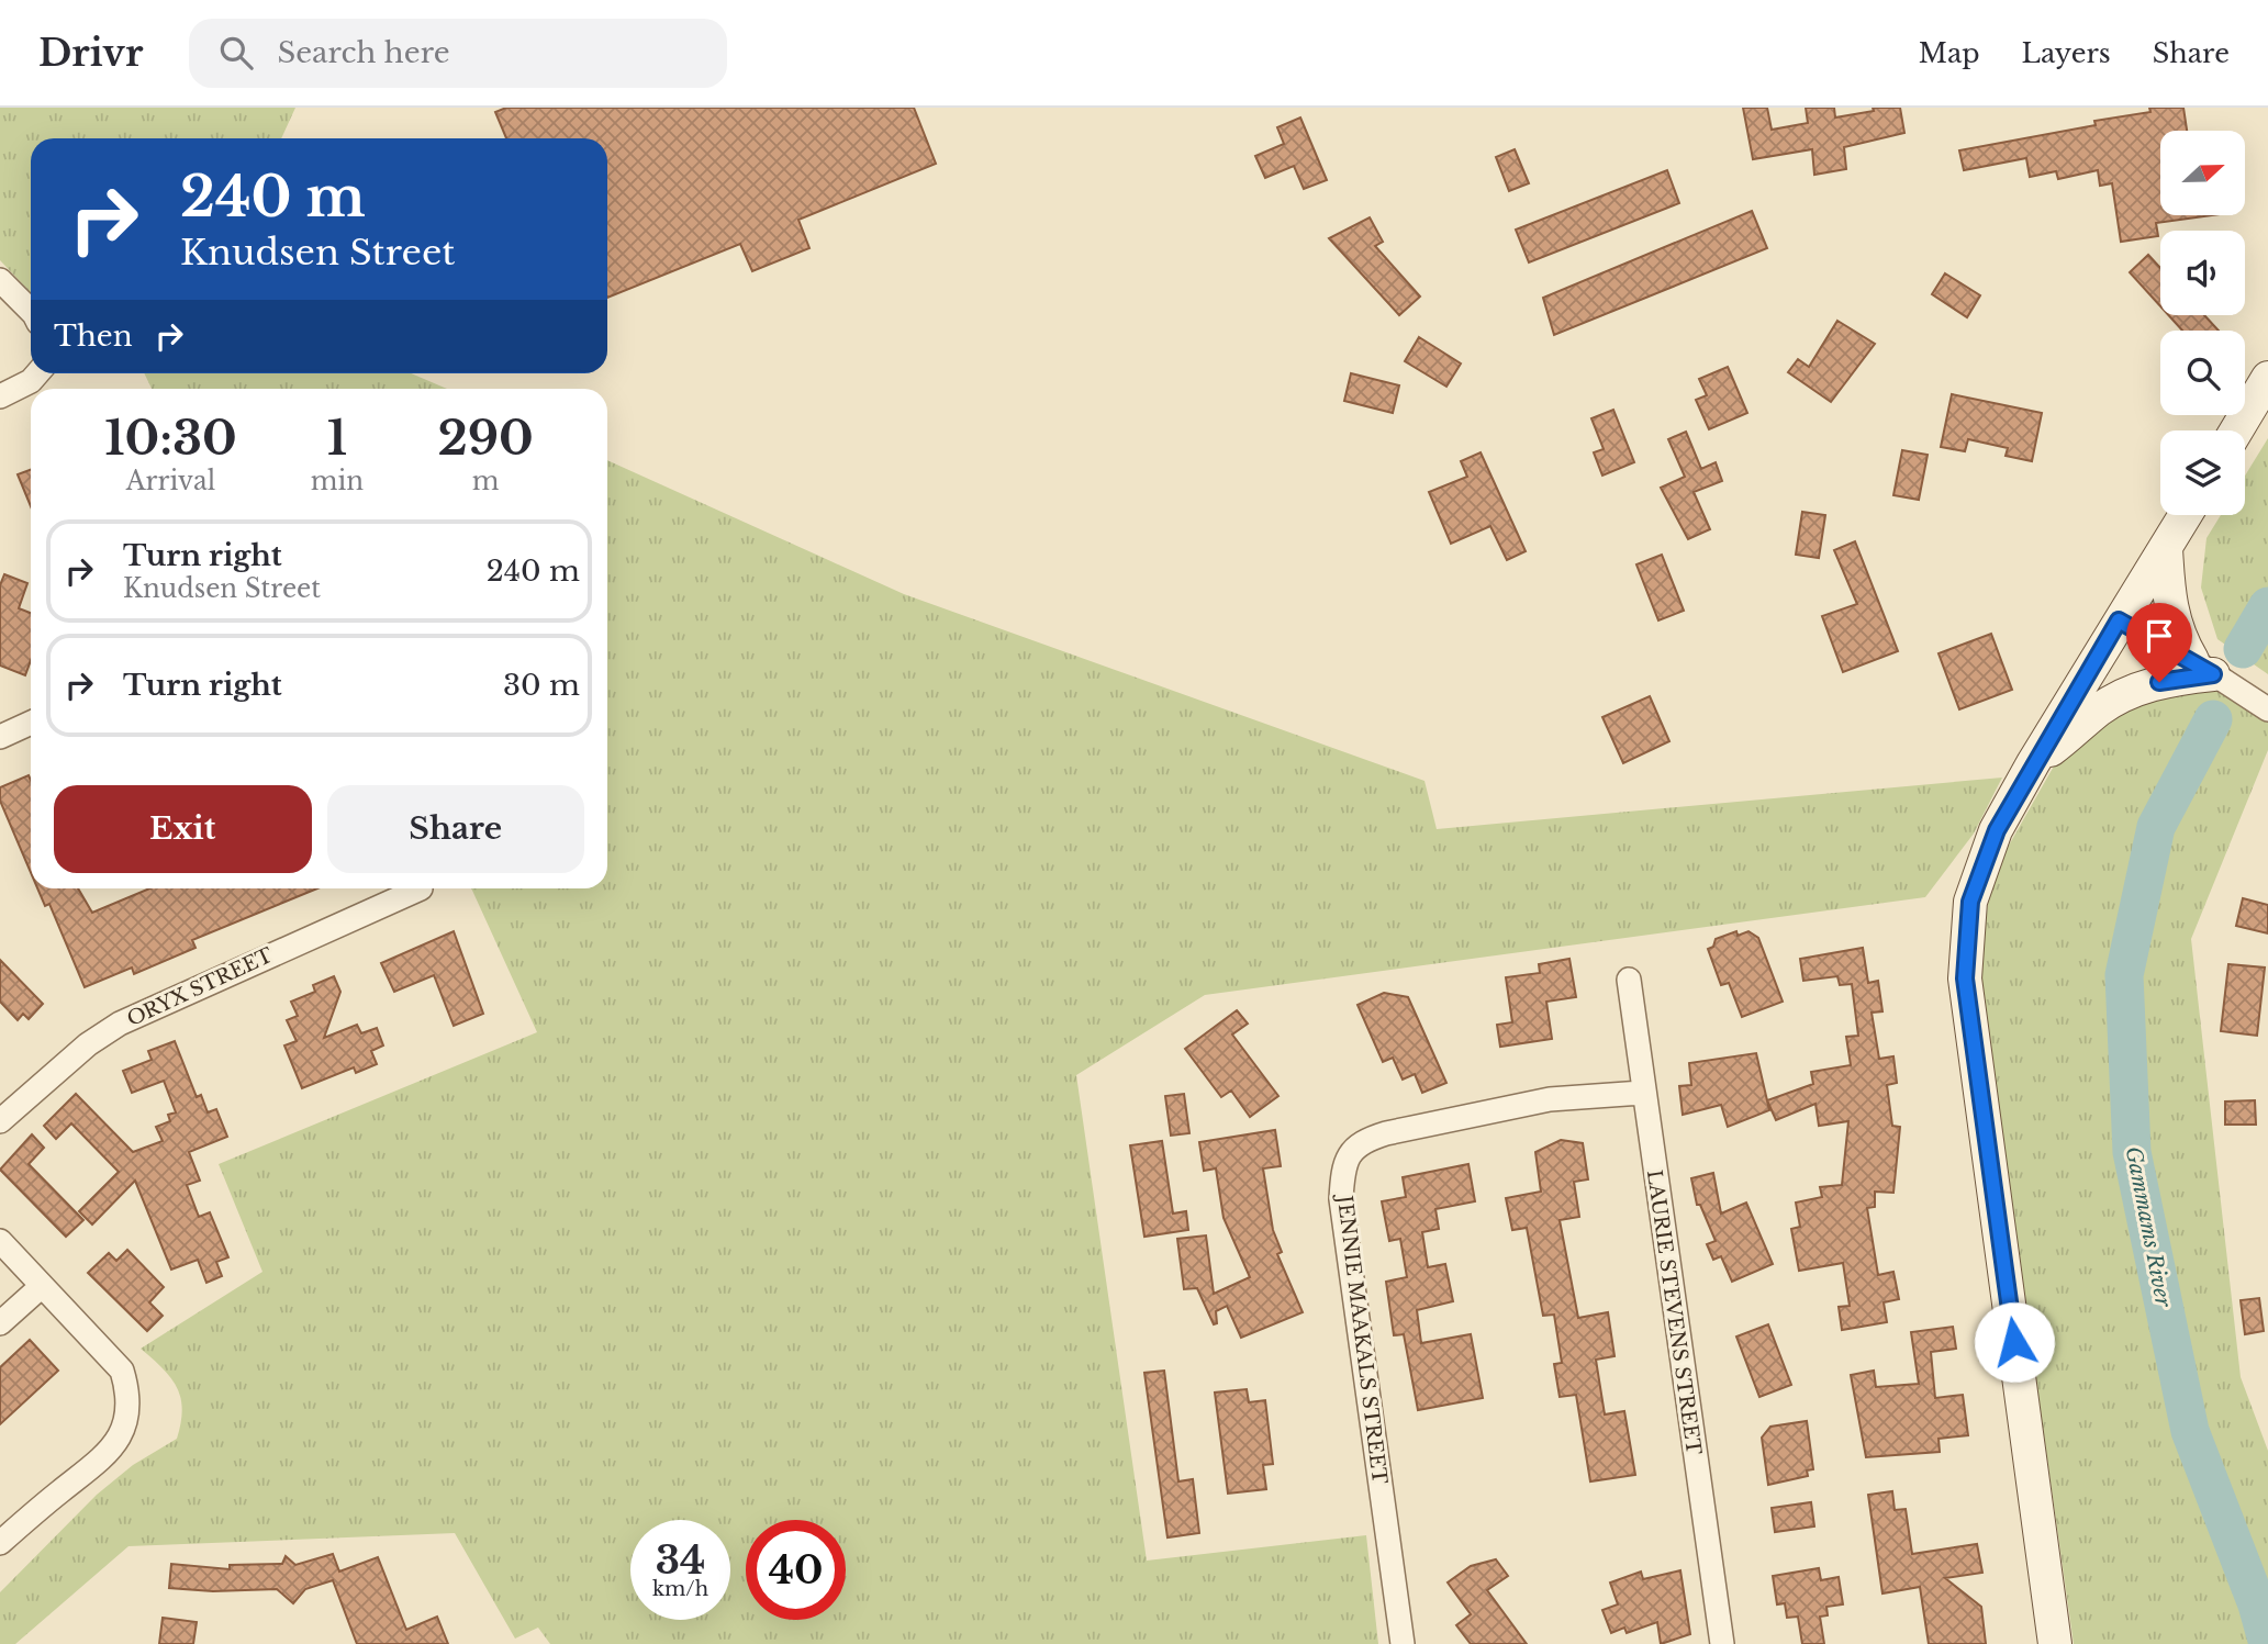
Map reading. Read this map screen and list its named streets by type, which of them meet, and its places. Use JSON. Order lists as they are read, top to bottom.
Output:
{
  "streets": {
    "street": ["ORYX STREET", "LAURIE STEVENS STREET", "JENNIE MAAKALS STREET"]
  },
  "crossings": [
    ["LAURIE STEVENS STREET", "JENNIE MAAKALS STREET"]
  ],
  "water": ["Gammams River"],
  "north": "right",
  "page": {
    "header": "Drivr",
    "search": "Search here",
    "nav": ["Map", "Layers", "Share"],
    "turn": ["240 m", "Knudsen Street"],
    "then": "Then",
    "eta": [
      "10:30",
      "Arrival",
      "1",
      "min",
      "290",
      "m"
    ],
    "list": [
      {
        "name": "Turn right",
        "note": "Knudsen Street",
        "value": "240 m"
      },
      {
        "name": "Turn right",
        "value": "30 m"
      }
    ],
    "buttons": ["Exit", "Share"],
    "speed": "34 km/h",
    "limit": "40"
  }
}
